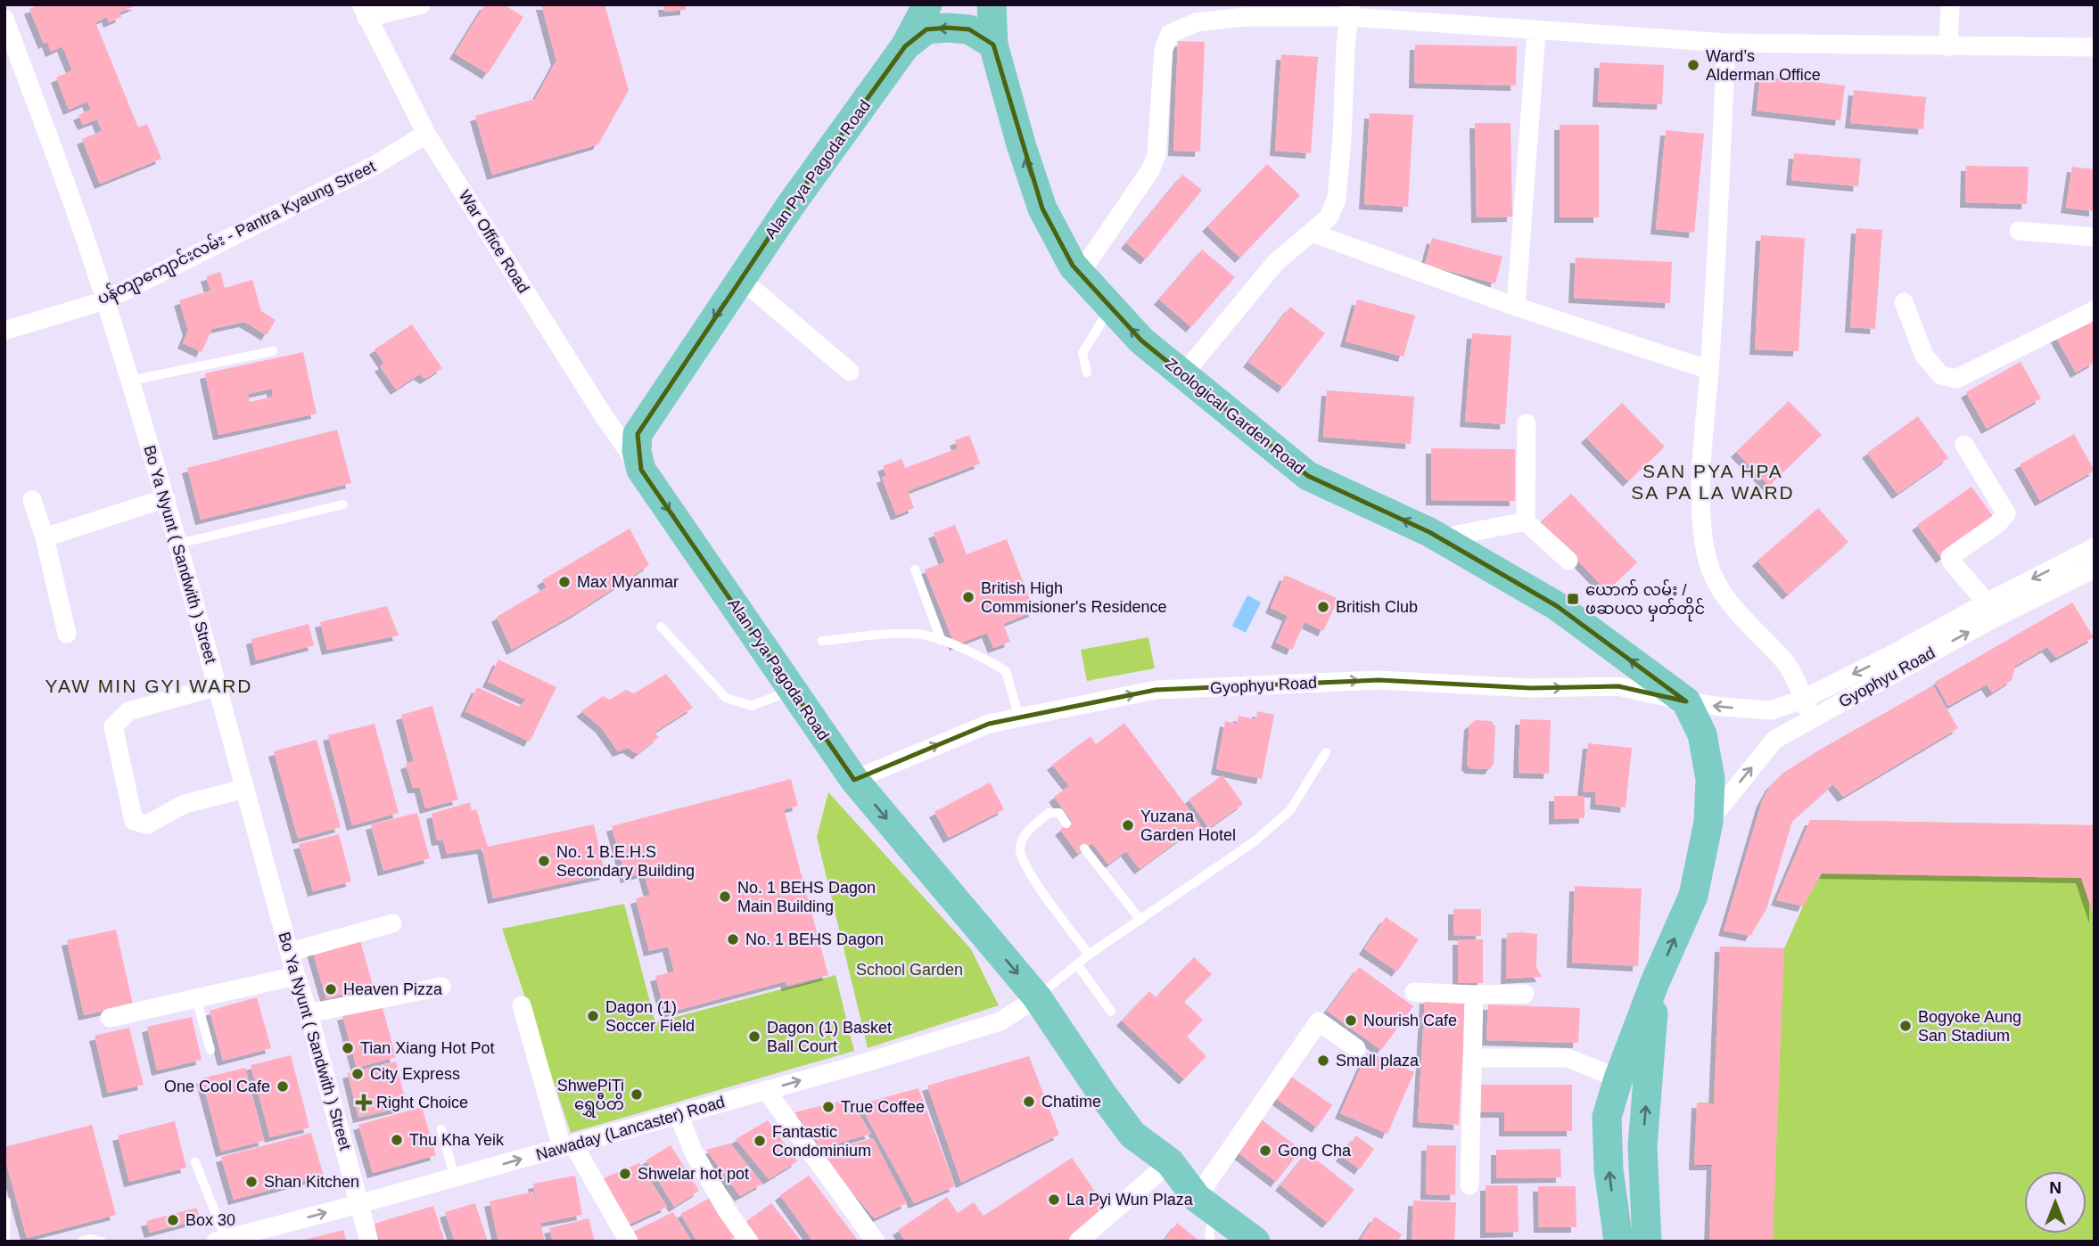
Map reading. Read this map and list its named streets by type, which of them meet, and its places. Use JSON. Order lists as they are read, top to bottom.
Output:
{
  "streets": {
    "main road": ["Alan Pya Pagoda Road", "Zoological Garden Road", "Gyophyu Road"],
    "street": [
      "ပန်တျာကျောင်းလမ်း - Pantra Kyaung Street",
      "War Office Road",
      "Bo Ya Nyunt ( Sandwith ) Street",
      "Nawaday (Lancaster) Road"
    ]
  },
  "crossings": [
    ["Alan Pya Pagoda Road", "War Office Road"],
    ["Alan Pya Pagoda Road", "Gyophyu Road"],
    ["Alan Pya Pagoda Road", "Nawaday (Lancaster) Road"],
    ["ပန်တျာကျောင်းလမ်း - Pantra Kyaung Street", "War Office Road"],
    ["ပန်တျာကျောင်းလမ်း - Pantra Kyaung Street", "Bo Ya Nyunt ( Sandwith ) Street"],
    ["Zoological Garden Road", "Gyophyu Road"],
    ["Bo Ya Nyunt ( Sandwith ) Street", "Nawaday (Lancaster) Road"]
  ],
  "one_way": ["Alan Pya Pagoda Road", "Zoological Garden Road", "Nawaday (Lancaster) Road"],
  "districts": ["SAN PYA HPA SA PA LA WARD", "YAW MIN GYI WARD"],
  "parks": ["School Garden"],
  "places": {
    "other": [
      "Ward’s Alderman Office",
      "Max Myanmar",
      "British High Commisioner's Residence",
      "British Club",
      "Yuzana Garden Hotel",
      "No. 1 B.E.H.S Secondary Building",
      "No. 1 BEHS Dagon Main Building",
      "No. 1 BEHS Dagon",
      "Heaven Pizza",
      "Dagon (1) Soccer Field",
      "Nourish Cafe",
      "Bogyoke Aung San Stadium",
      "Dagon (1) Basket Ball Court",
      "Tian Xiang Hot Pot",
      "Small plaza",
      "City Express",
      "One Cool Cafe",
      "ShwePiTi ရွှေပီတိ",
      "Chatime",
      "True Coffee",
      "Thu Kha Yeik",
      "Fantastic Condominium",
      "Gong Cha",
      "Shwelar hot pot",
      "Shan Kitchen",
      "La Pyi Wun Plaza",
      "Box 30"
    ],
    "transit": ["ယောက် လမ်း / ဖဆပလ မှတ်တိုင်"],
    "health": ["Right Choice"]
  },
  "north": "top"
}
